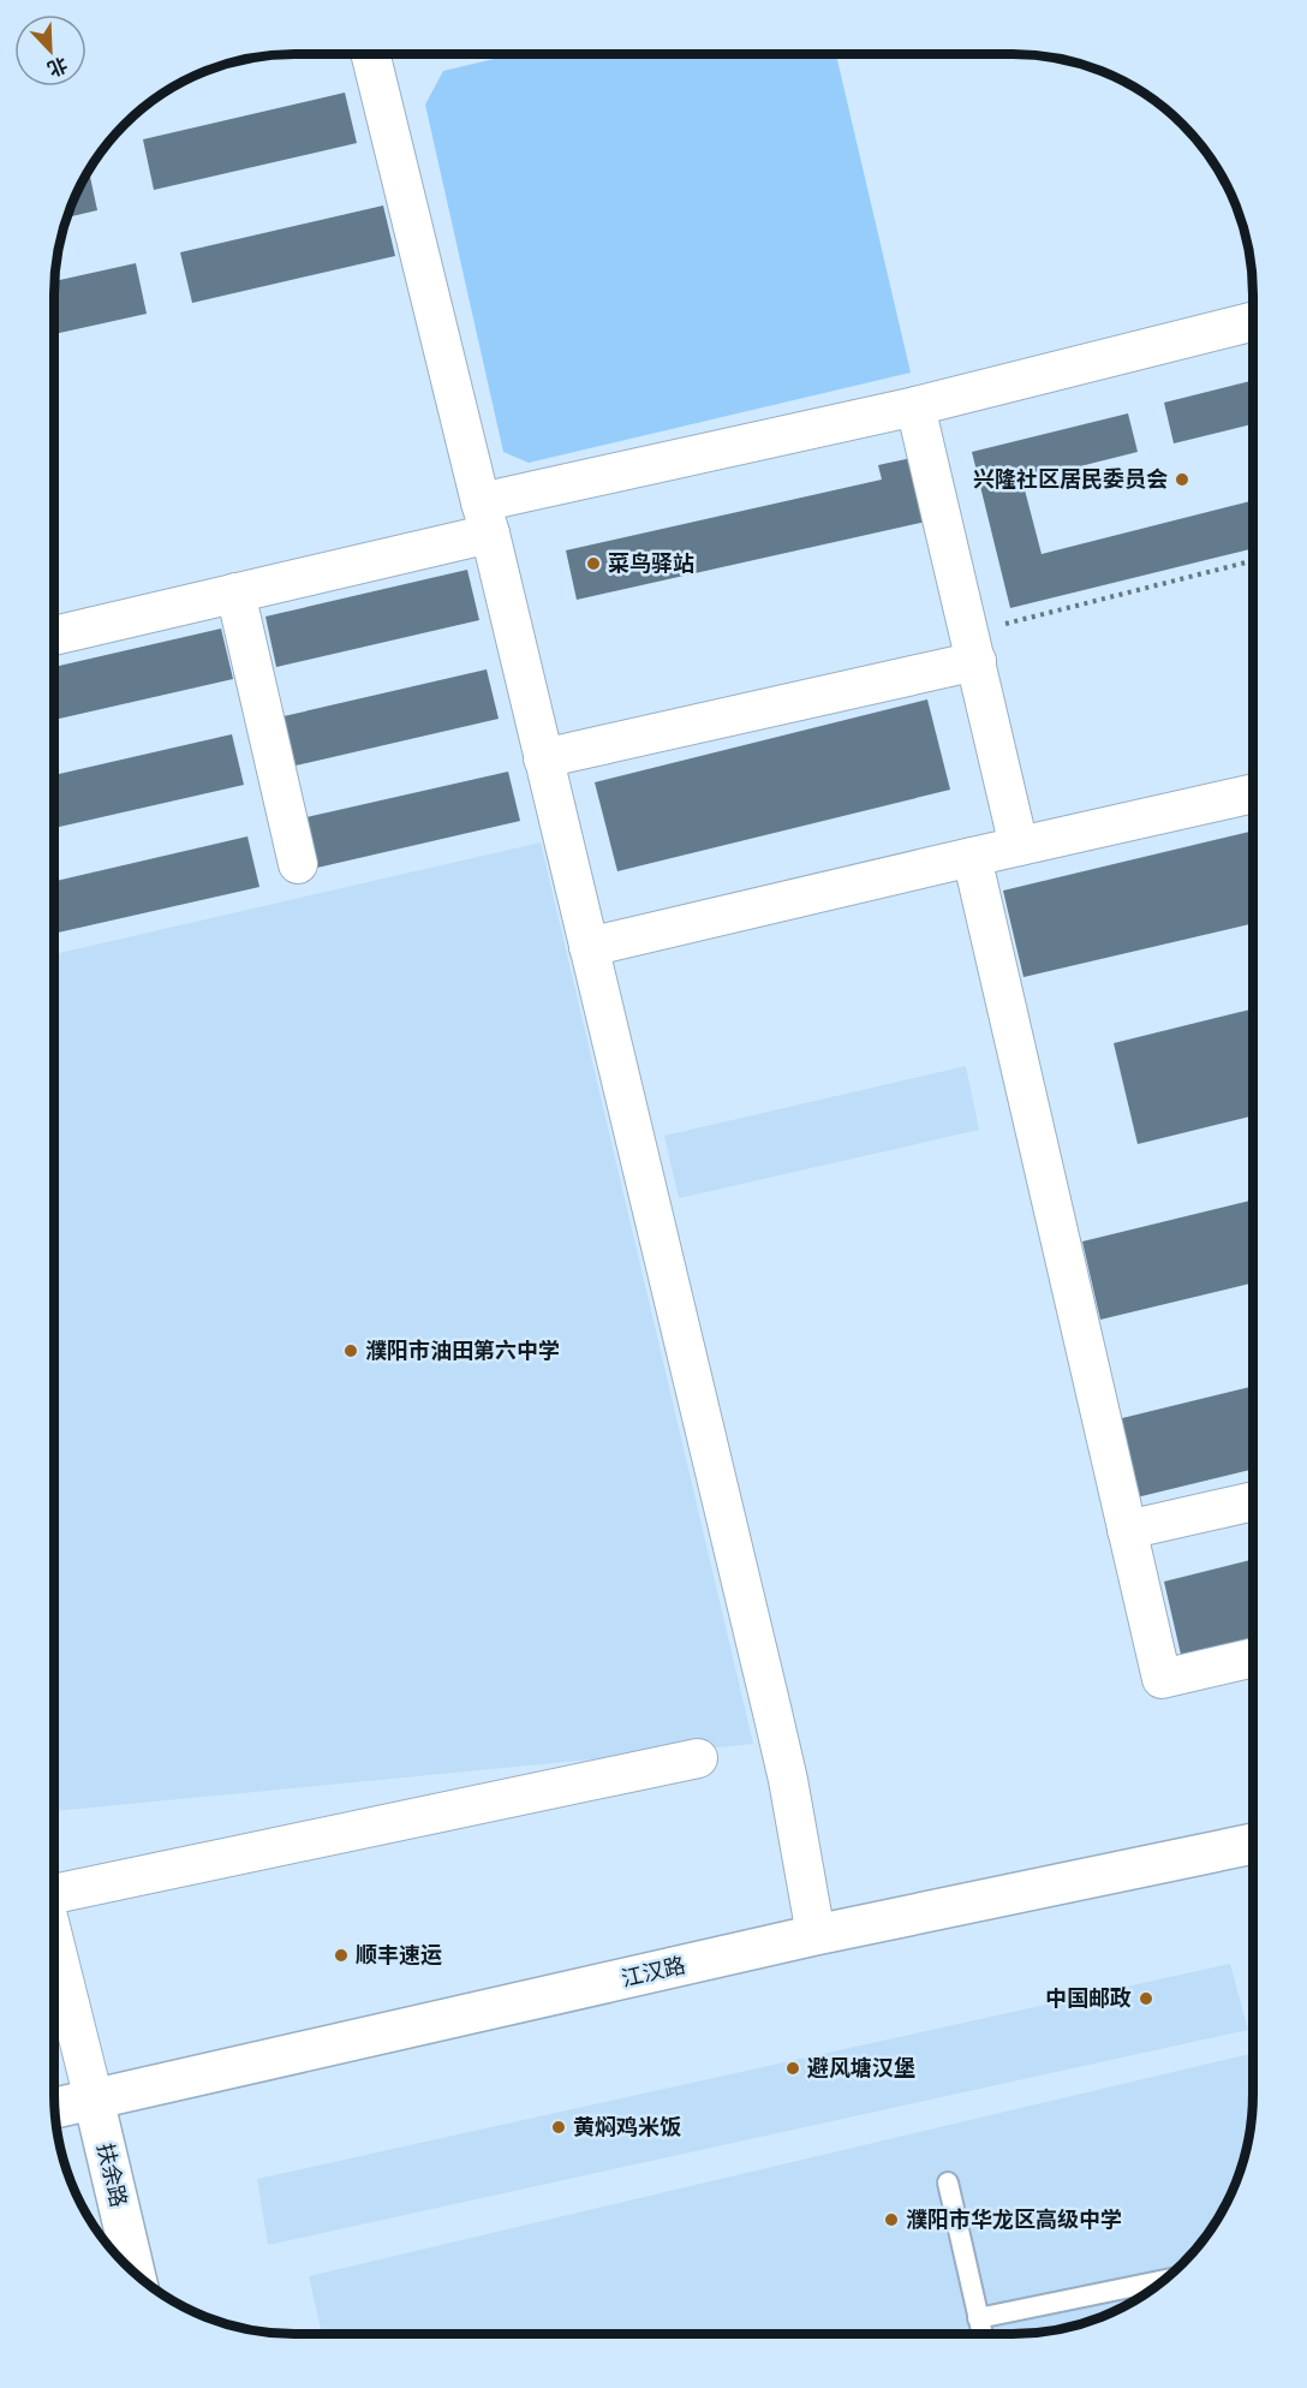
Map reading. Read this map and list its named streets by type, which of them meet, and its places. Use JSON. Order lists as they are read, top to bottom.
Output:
{
  "streets": {
    "street": ["江汉路", "扶余路"]
  },
  "crossings": [
    ["江汉路", "扶余路"]
  ],
  "places": [
    "兴隆社区居民委员会",
    "菜鸟驿站",
    "濮阳市油田第六中学",
    "顺丰速运",
    "中国邮政",
    "避风塘汉堡",
    "黄焖鸡米饭",
    "濮阳市华龙区高级中学"
  ],
  "north": "bottom right"
}
